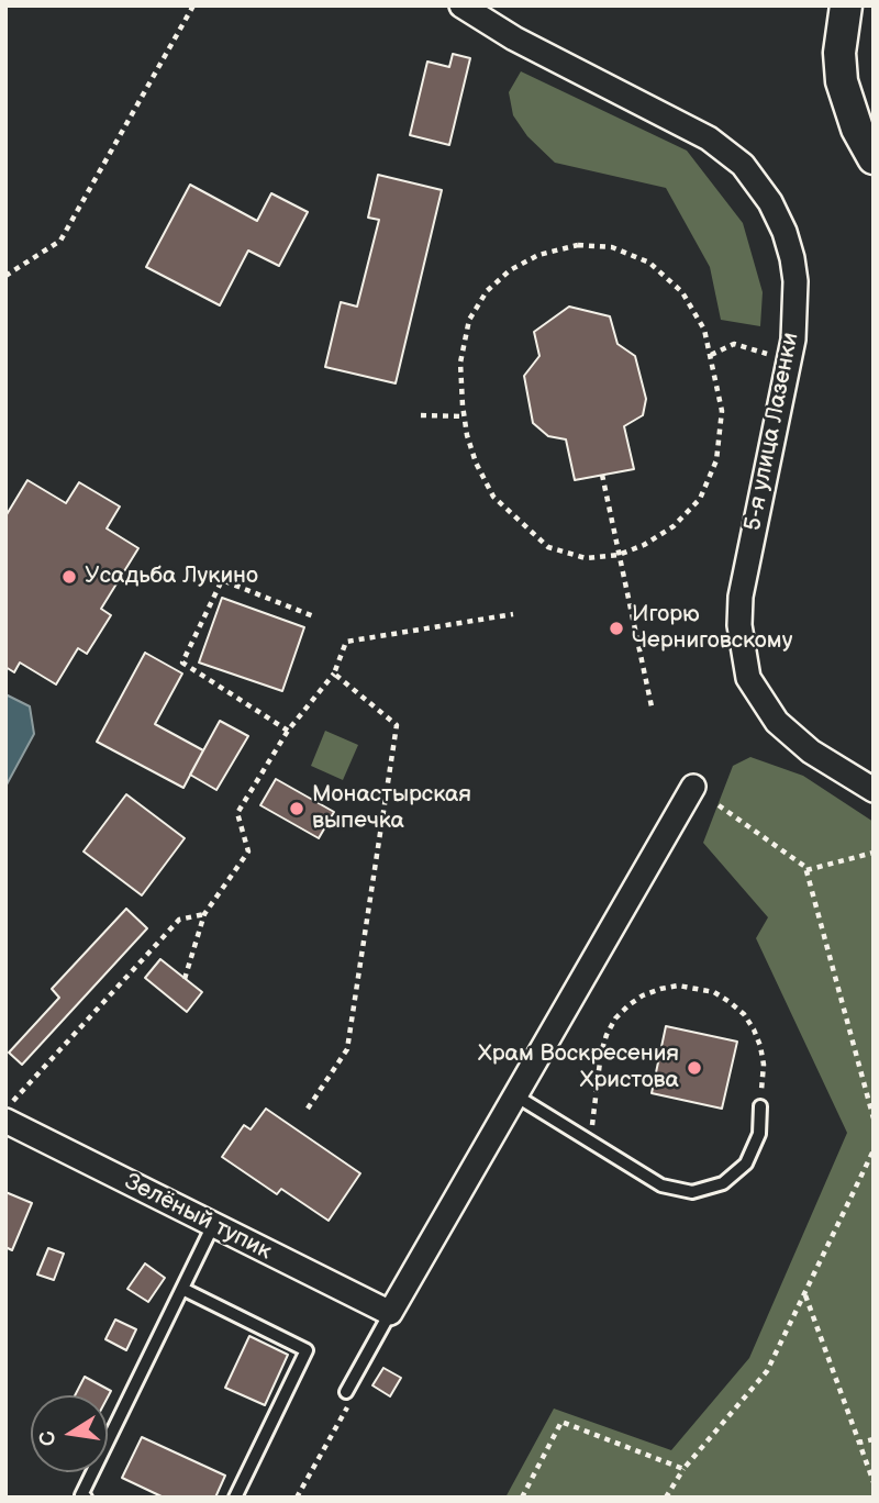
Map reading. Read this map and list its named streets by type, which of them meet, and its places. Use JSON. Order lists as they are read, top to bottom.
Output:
{
  "streets": {
    "street": ["5-я улица Лазенки", "Зелёный тупик"]
  },
  "places": [
    "Усадьба Лукино",
    "Игорю Черниговскому",
    "Монастырская выпечка",
    "Храм Воскресения Христова"
  ],
  "north": "left"
}
